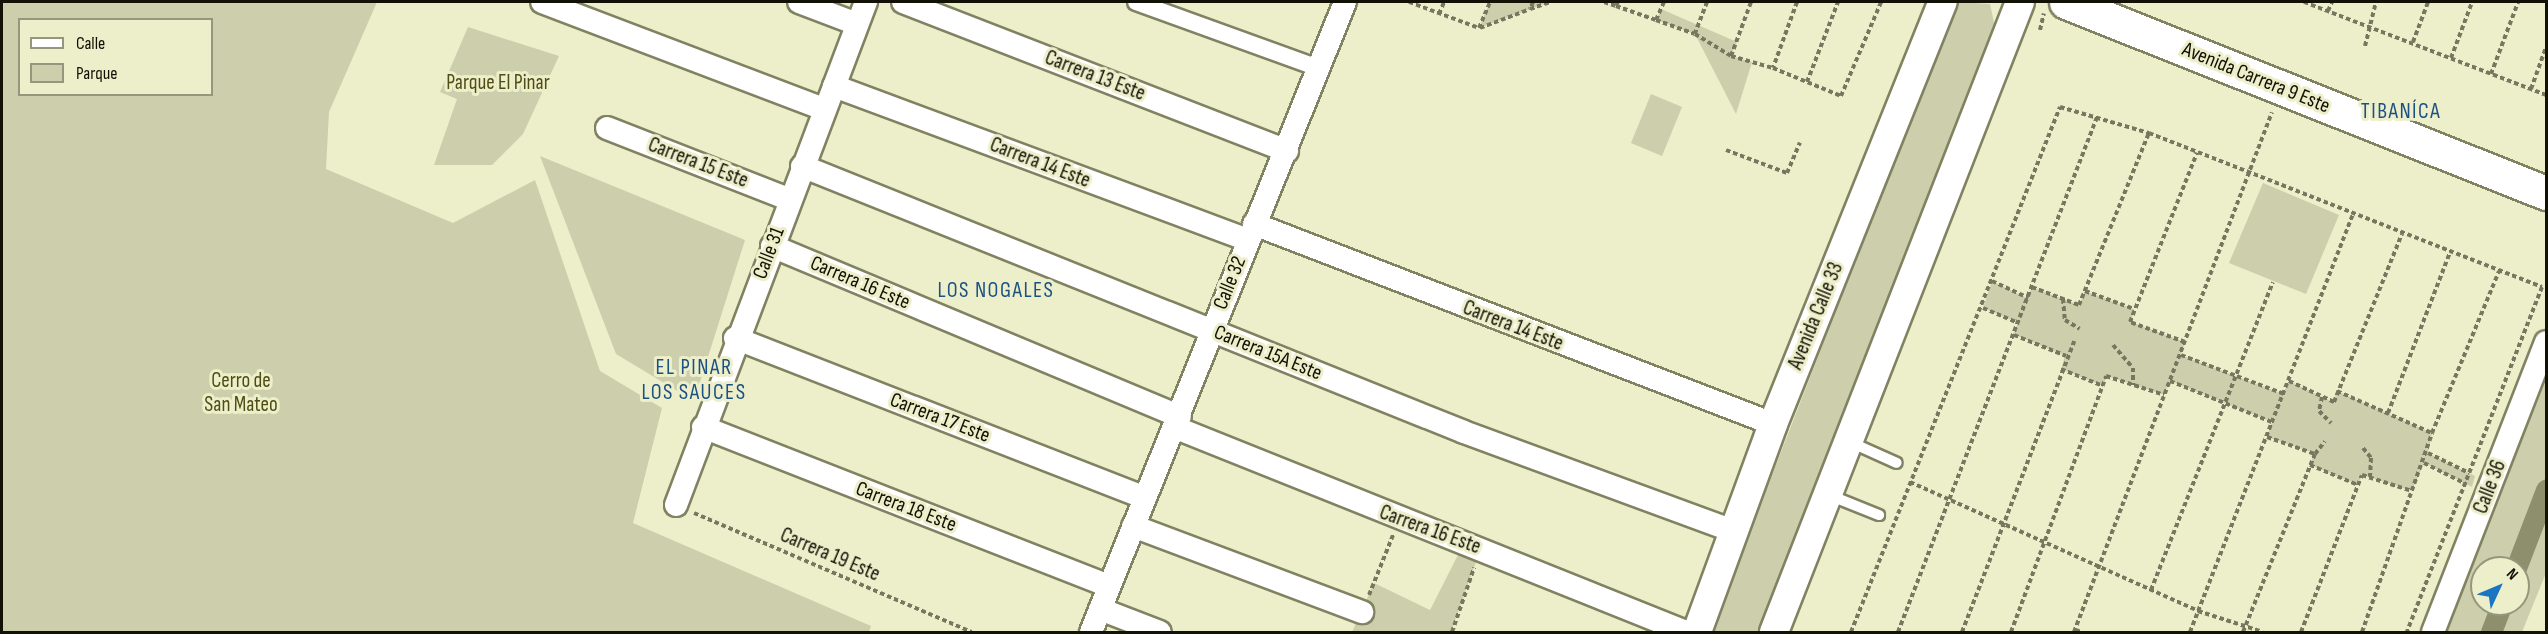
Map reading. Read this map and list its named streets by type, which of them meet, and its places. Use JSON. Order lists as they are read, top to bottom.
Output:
{
  "streets": {
    "main road": ["Avenida Carrera 9 Este"],
    "street": [
      "Carrera 13 Este",
      "Carrera 15 Este",
      "Carrera 14 Este",
      "Calle 31",
      "Carrera 16 Este",
      "Calle 32",
      "Avenida Calle 33",
      "Carrera 15A Este",
      "Carrera 17 Este",
      "Calle 36",
      "Carrera 18 Este"
    ],
    "path": ["Carrera 19 Este"]
  },
  "crossings": [
    ["Carrera 13 Este", "Calle 32"],
    ["Carrera 15 Este", "Calle 31"],
    ["Carrera 14 Este", "Calle 31"],
    ["Carrera 14 Este", "Calle 32"],
    ["Carrera 14 Este", "Avenida Calle 33"],
    ["Calle 31", "Carrera 16 Este"],
    ["Calle 31", "Carrera 15A Este"],
    ["Calle 31", "Carrera 17 Este"],
    ["Calle 31", "Carrera 18 Este"],
    ["Calle 31", "Carrera 19 Este"],
    ["Carrera 16 Este", "Calle 32"],
    ["Calle 32", "Carrera 15A Este"],
    ["Calle 32", "Carrera 17 Este"],
    ["Calle 32", "Carrera 18 Este"],
    ["Avenida Calle 33", "Carrera 15A Este"]
  ],
  "districts": ["TIBANÍCA", "LOS NOGALES", "EL PINAR LOS SAUCES"],
  "parks": ["Parque El Pinar", "Cerro de San Mateo"],
  "legend": ["Calle", "Parque"],
  "north": "top right"
}
